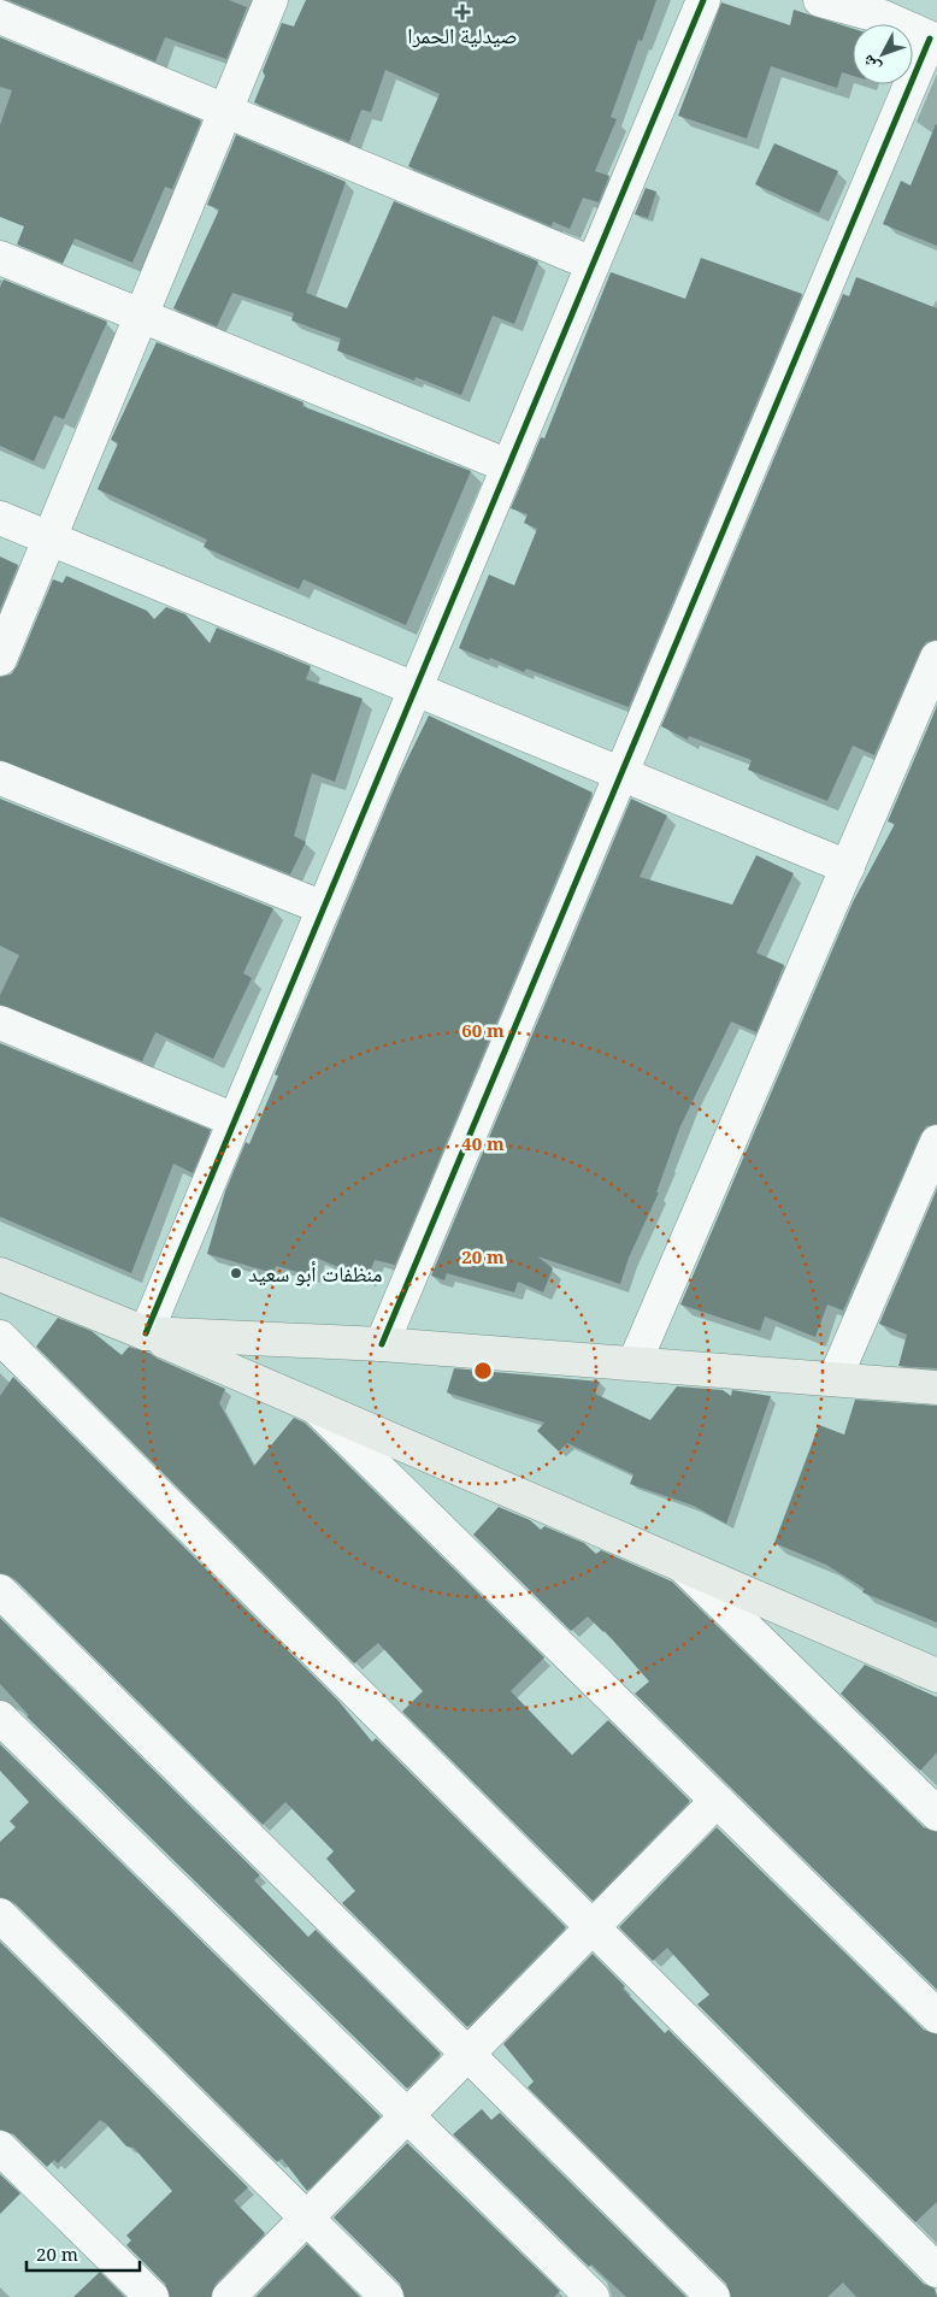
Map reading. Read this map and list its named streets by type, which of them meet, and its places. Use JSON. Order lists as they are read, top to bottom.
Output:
{
  "places": {
    "health": ["صيدلية الحمرا"],
    "other": ["منظفات أبو سعيد"]
  },
  "scale_bar": "20 m",
  "north": "bottom left",
  "rings": ["60 m", "40 m", "20 m"]
}
